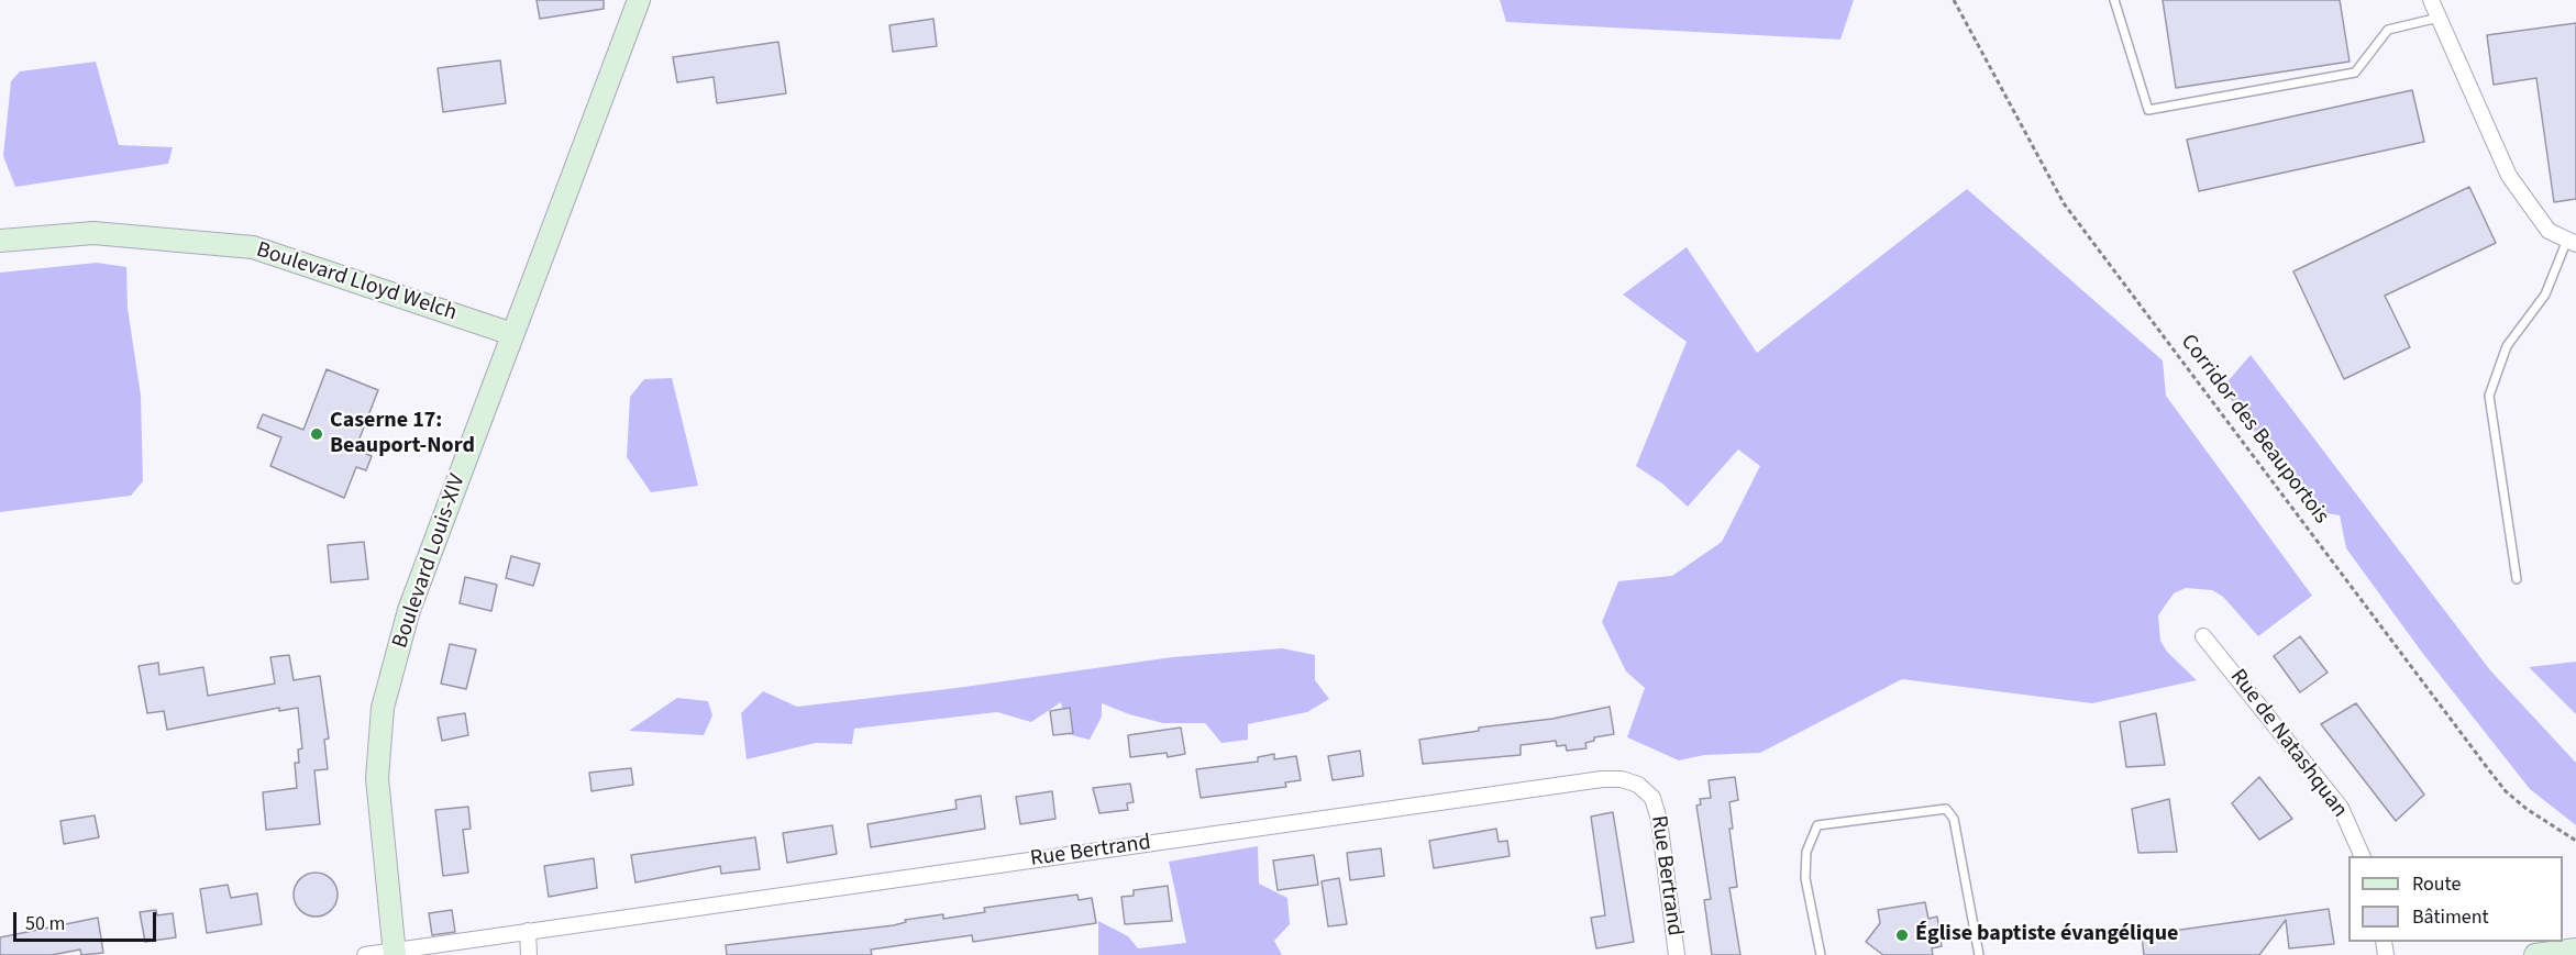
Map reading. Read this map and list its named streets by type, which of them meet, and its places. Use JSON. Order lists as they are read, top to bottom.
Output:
{
  "streets": {
    "main road": ["Boulevard Lloyd Welch", "Boulevard Louis-XIV"],
    "street": ["Rue de Natashquan", "Rue Bertrand"],
    "path": ["Corridor des Beauportois"]
  },
  "crossings": [
    ["Boulevard Lloyd Welch", "Boulevard Louis-XIV"],
    ["Boulevard Louis-XIV", "Rue Bertrand"]
  ],
  "places": ["Caserne 17: Beauport-Nord", "Église baptiste évangélique"],
  "legend": ["Route", "Bâtiment"],
  "scale_bar": "50 m"
}
